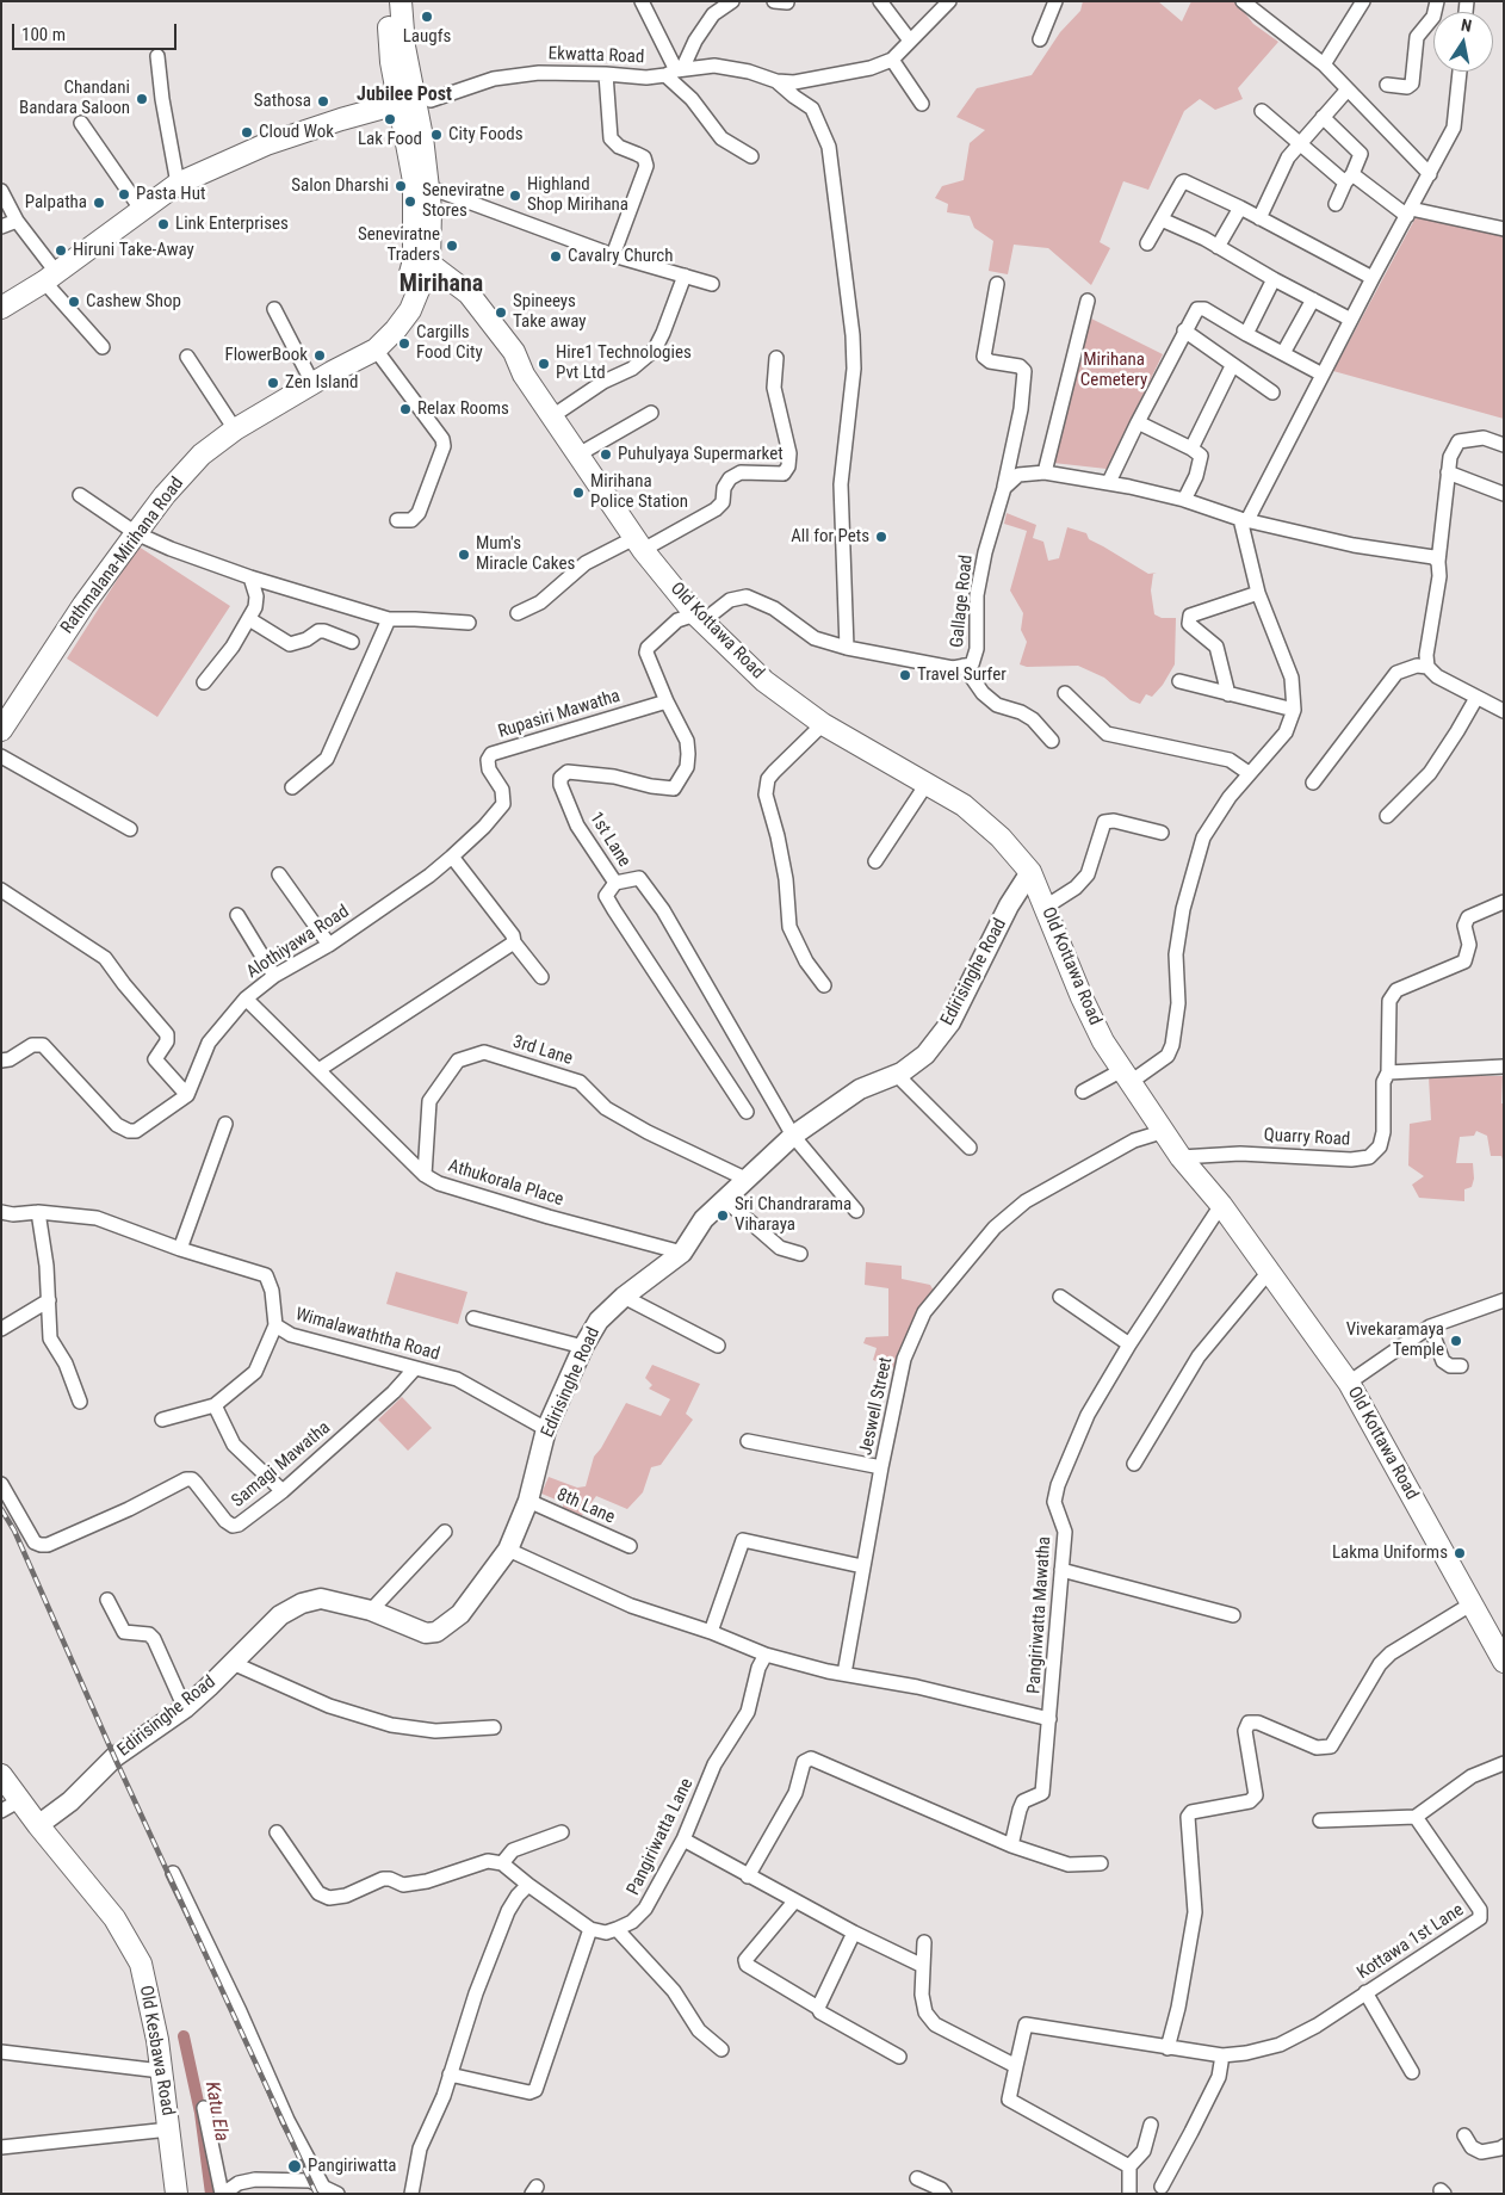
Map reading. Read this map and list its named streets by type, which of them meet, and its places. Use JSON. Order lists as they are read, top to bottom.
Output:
{
  "streets": {
    "main road": [
      "Rathmalana-Mirihana Road",
      "Old Kottawa Road",
      "Edirisinghe Road",
      "Old Kesbawa Road"
    ],
    "street": [
      "Ekwatta Road",
      "Gallage Road",
      "Rupasiri Mawatha",
      "1st Lane",
      "Alothiyawa Road",
      "3rd Lane",
      "Quarry Road",
      "Athukorala Place",
      "Wimalawaththa Road",
      "Jeswell Street",
      "Samagi Mawatha",
      "8th Lane",
      "Pangiriwatta Mawatha",
      "Pangiriwatta Lane",
      "Kottawa 1st Lane"
    ]
  },
  "crossings": [
    ["Rathmalana-Mirihana Road", "Old Kottawa Road"],
    ["Gallage Road", "Old Kottawa Road"],
    ["Old Kottawa Road", "Edirisinghe Road"],
    ["Old Kottawa Road", "Quarry Road"],
    ["Old Kottawa Road", "Jeswell Street"],
    ["Old Kottawa Road", "Pangiriwatta Mawatha"],
    ["Rupasiri Mawatha", "1st Lane"],
    ["Rupasiri Mawatha", "Alothiyawa Road"],
    ["1st Lane", "Edirisinghe Road"],
    ["Alothiyawa Road", "Athukorala Place"],
    ["Edirisinghe Road", "3rd Lane"],
    ["Edirisinghe Road", "Athukorala Place"],
    ["Edirisinghe Road", "Wimalawaththa Road"],
    ["Edirisinghe Road", "8th Lane"],
    ["Edirisinghe Road", "Old Kesbawa Road"],
    ["3rd Lane", "Athukorala Place"],
    ["Wimalawaththa Road", "Samagi Mawatha"]
  ],
  "districts": ["Jubilee Post", "Mirihana"],
  "water": ["Katu Ela"],
  "parks": ["Mirihana Cemetery"],
  "places": [
    "Laugfs",
    "Chandani Bandara Saloon",
    "Sathosa",
    "Lak Food",
    "Cloud Wok",
    "City Foods",
    "Salon Dharshi",
    "Pasta Hut",
    "Highland Shop Mirihana",
    "Seneviratne Stores",
    "Palpatha",
    "Link Enterprises",
    "Seneviratne Traders",
    "Hiruni Take-Away",
    "Cavalry Church",
    "Cashew Shop",
    "Spineeys Take away",
    "Cargills Food City",
    "FlowerBook",
    "Hire1 Technologies Pvt Ltd",
    "Zen Island",
    "Relax Rooms",
    "Puhulyaya Supermarket",
    "Mirihana Police Station",
    "All for Pets",
    "Mum's Miracle Cakes",
    "Travel Surfer",
    "Sri Chandrarama Viharaya",
    "Vivekaramaya Temple",
    "Lakma Uniforms",
    "Pangiriwatta"
  ],
  "scale_bar": "100 m",
  "north": "top"
}
